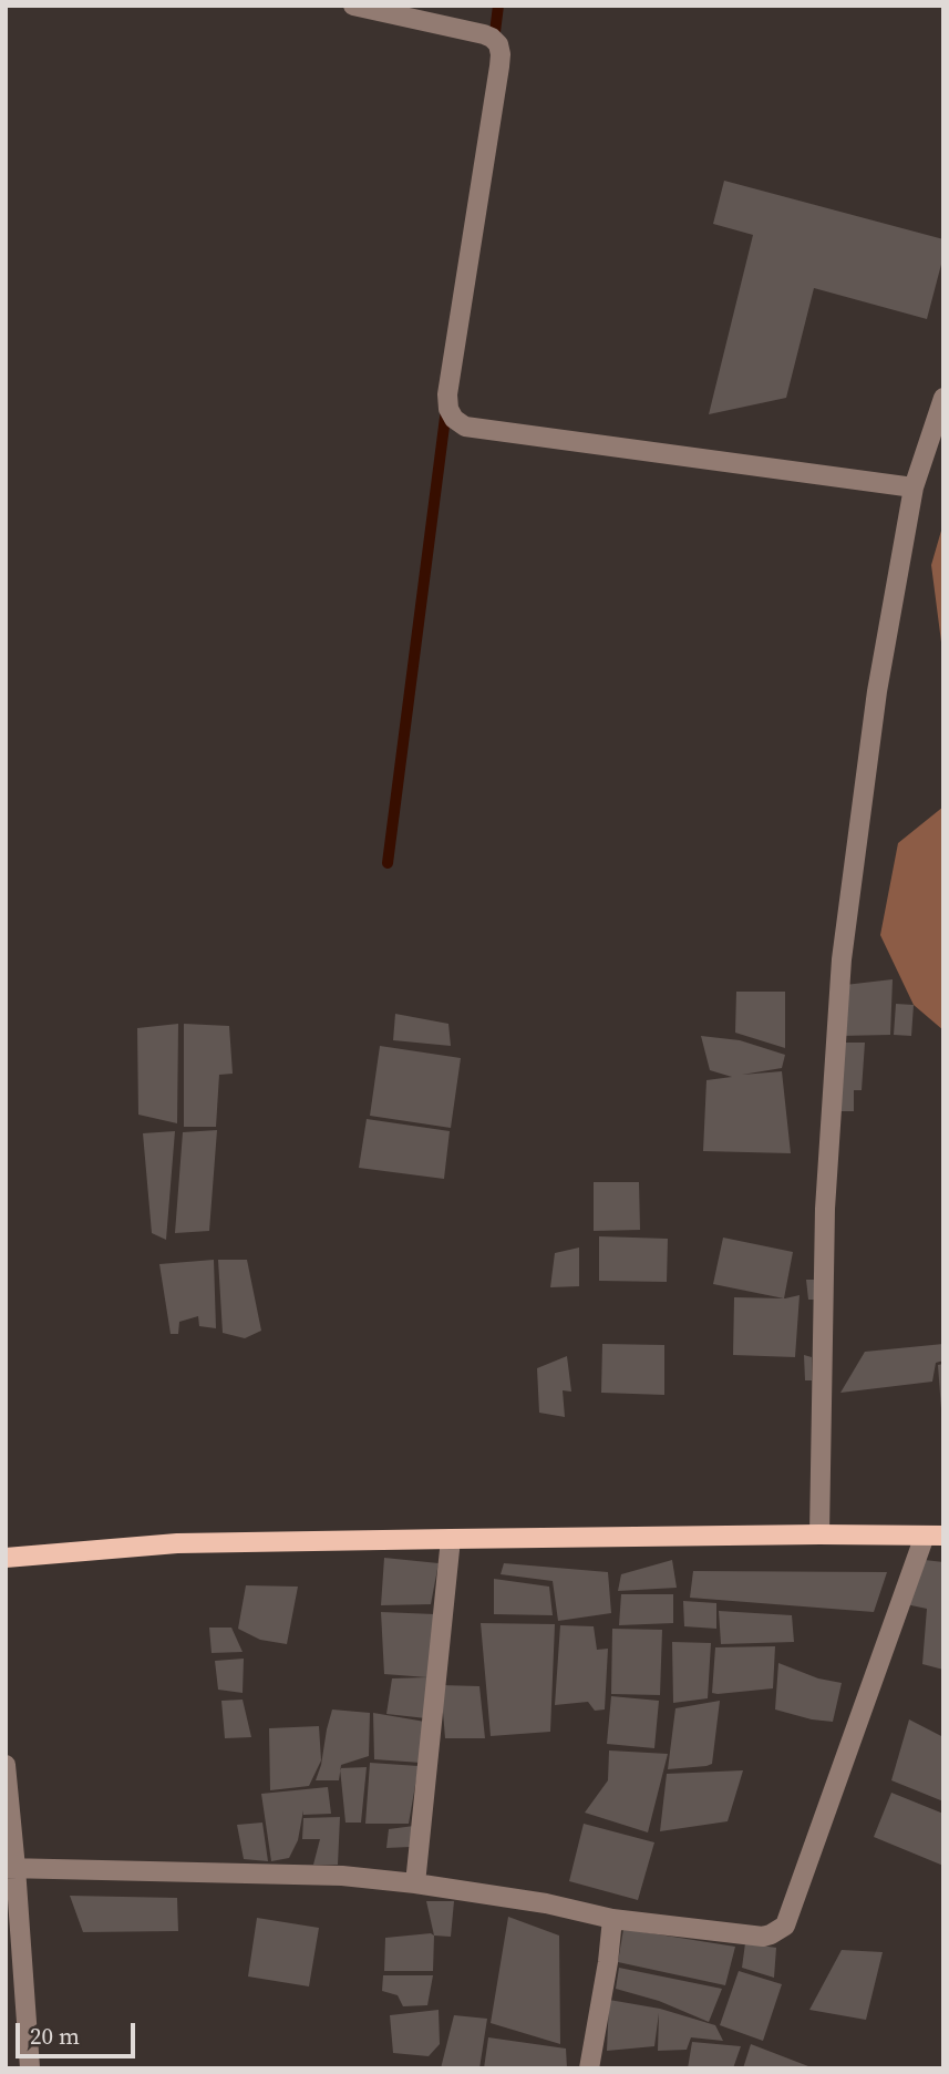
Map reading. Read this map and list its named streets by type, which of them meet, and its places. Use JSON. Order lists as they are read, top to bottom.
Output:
{
  "scale_bar": "20 m"
}
